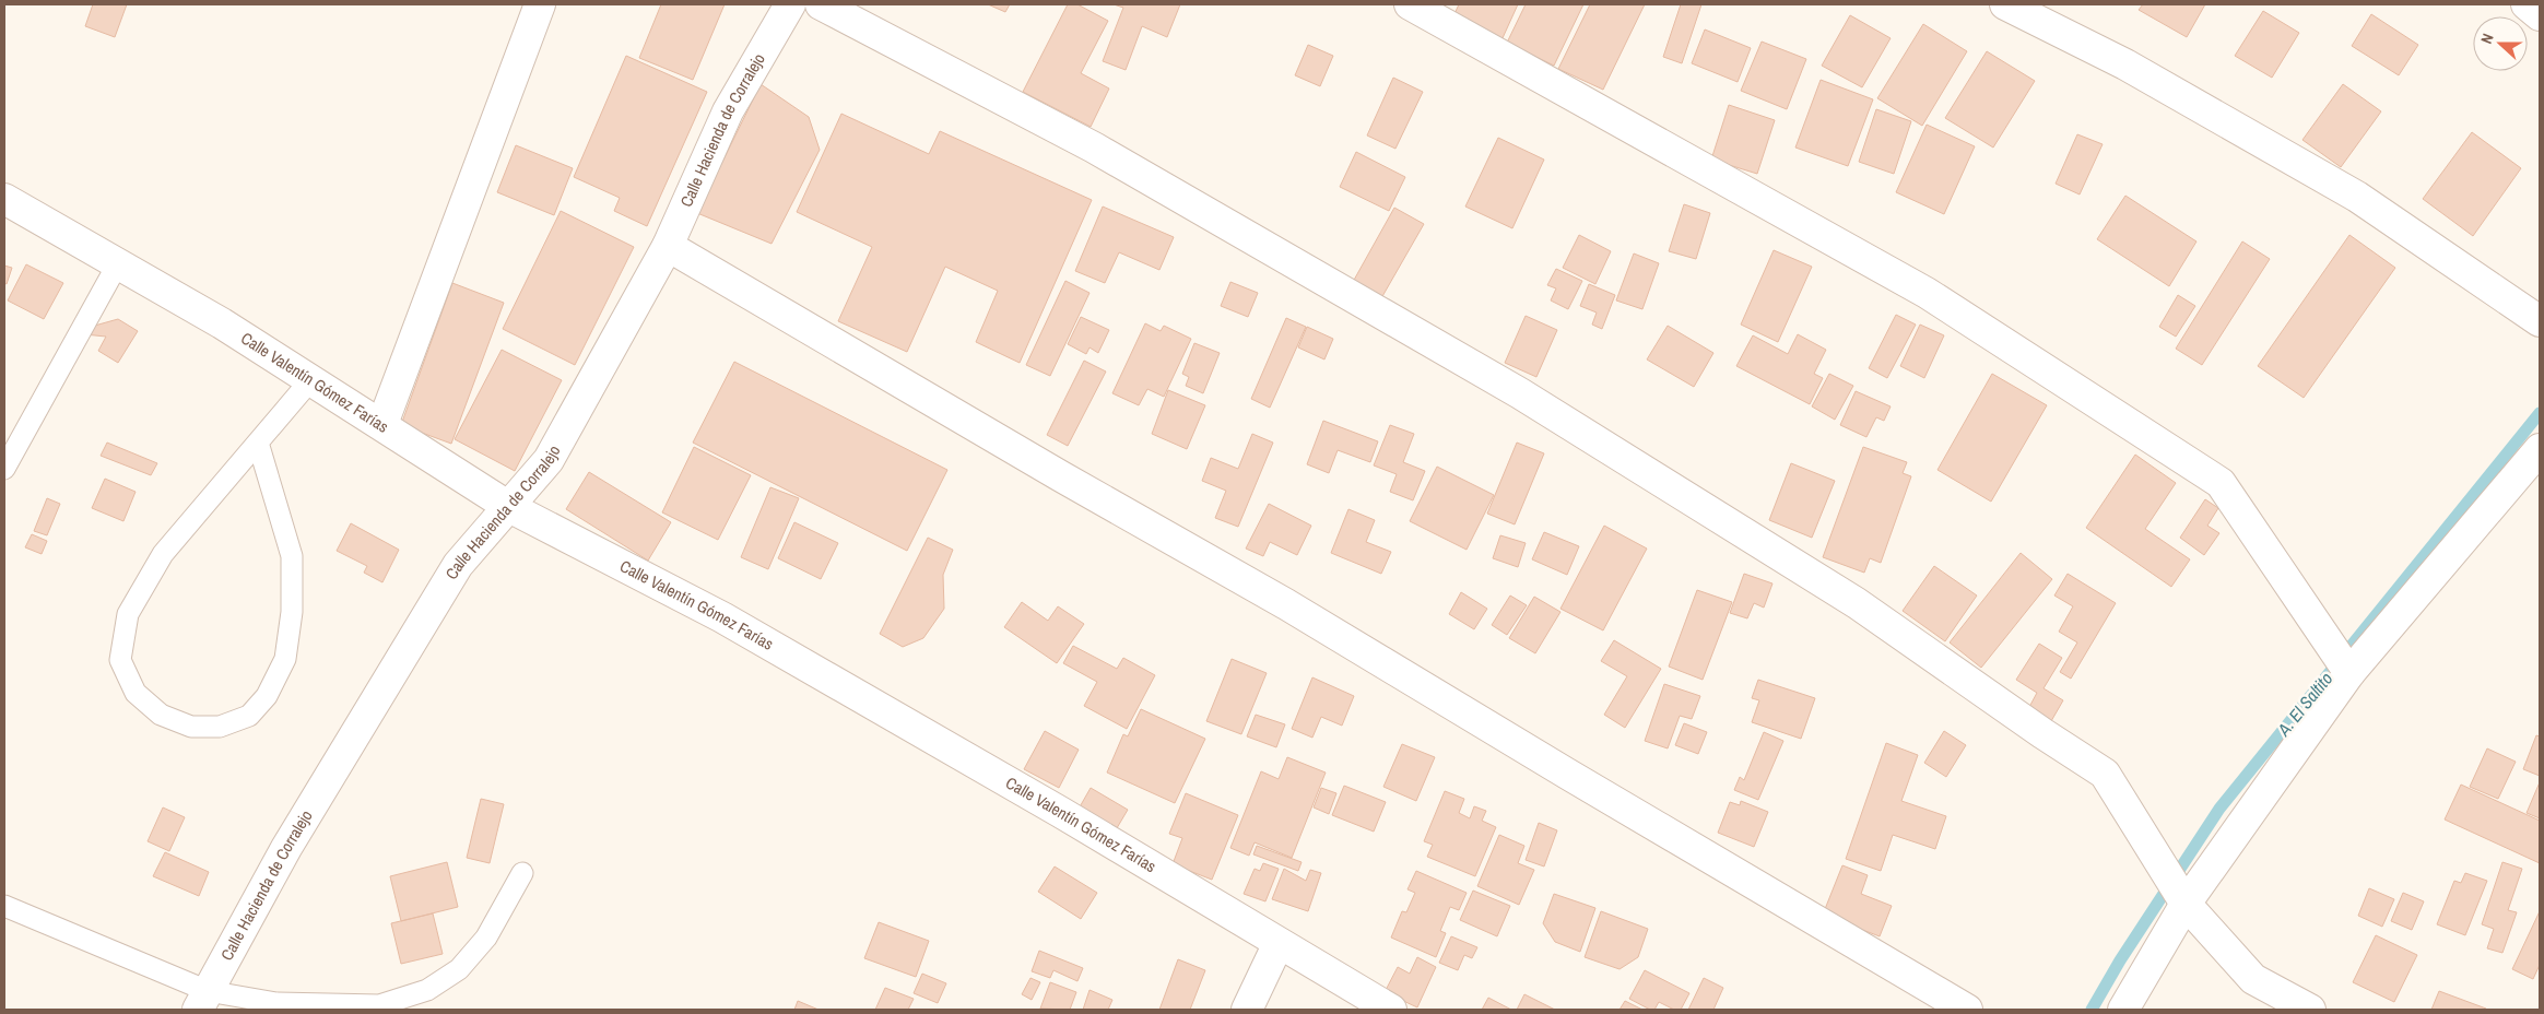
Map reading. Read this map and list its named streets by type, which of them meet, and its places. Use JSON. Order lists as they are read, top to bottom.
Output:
{
  "streets": {
    "street": ["Calle Hacienda de Corralejo", "Calle Valentín Gómez Farías"]
  },
  "crossings": [
    ["Calle Hacienda de Corralejo", "Calle Valentín Gómez Farías"]
  ],
  "water": ["A. El Saltito"],
  "north": "left"
}
